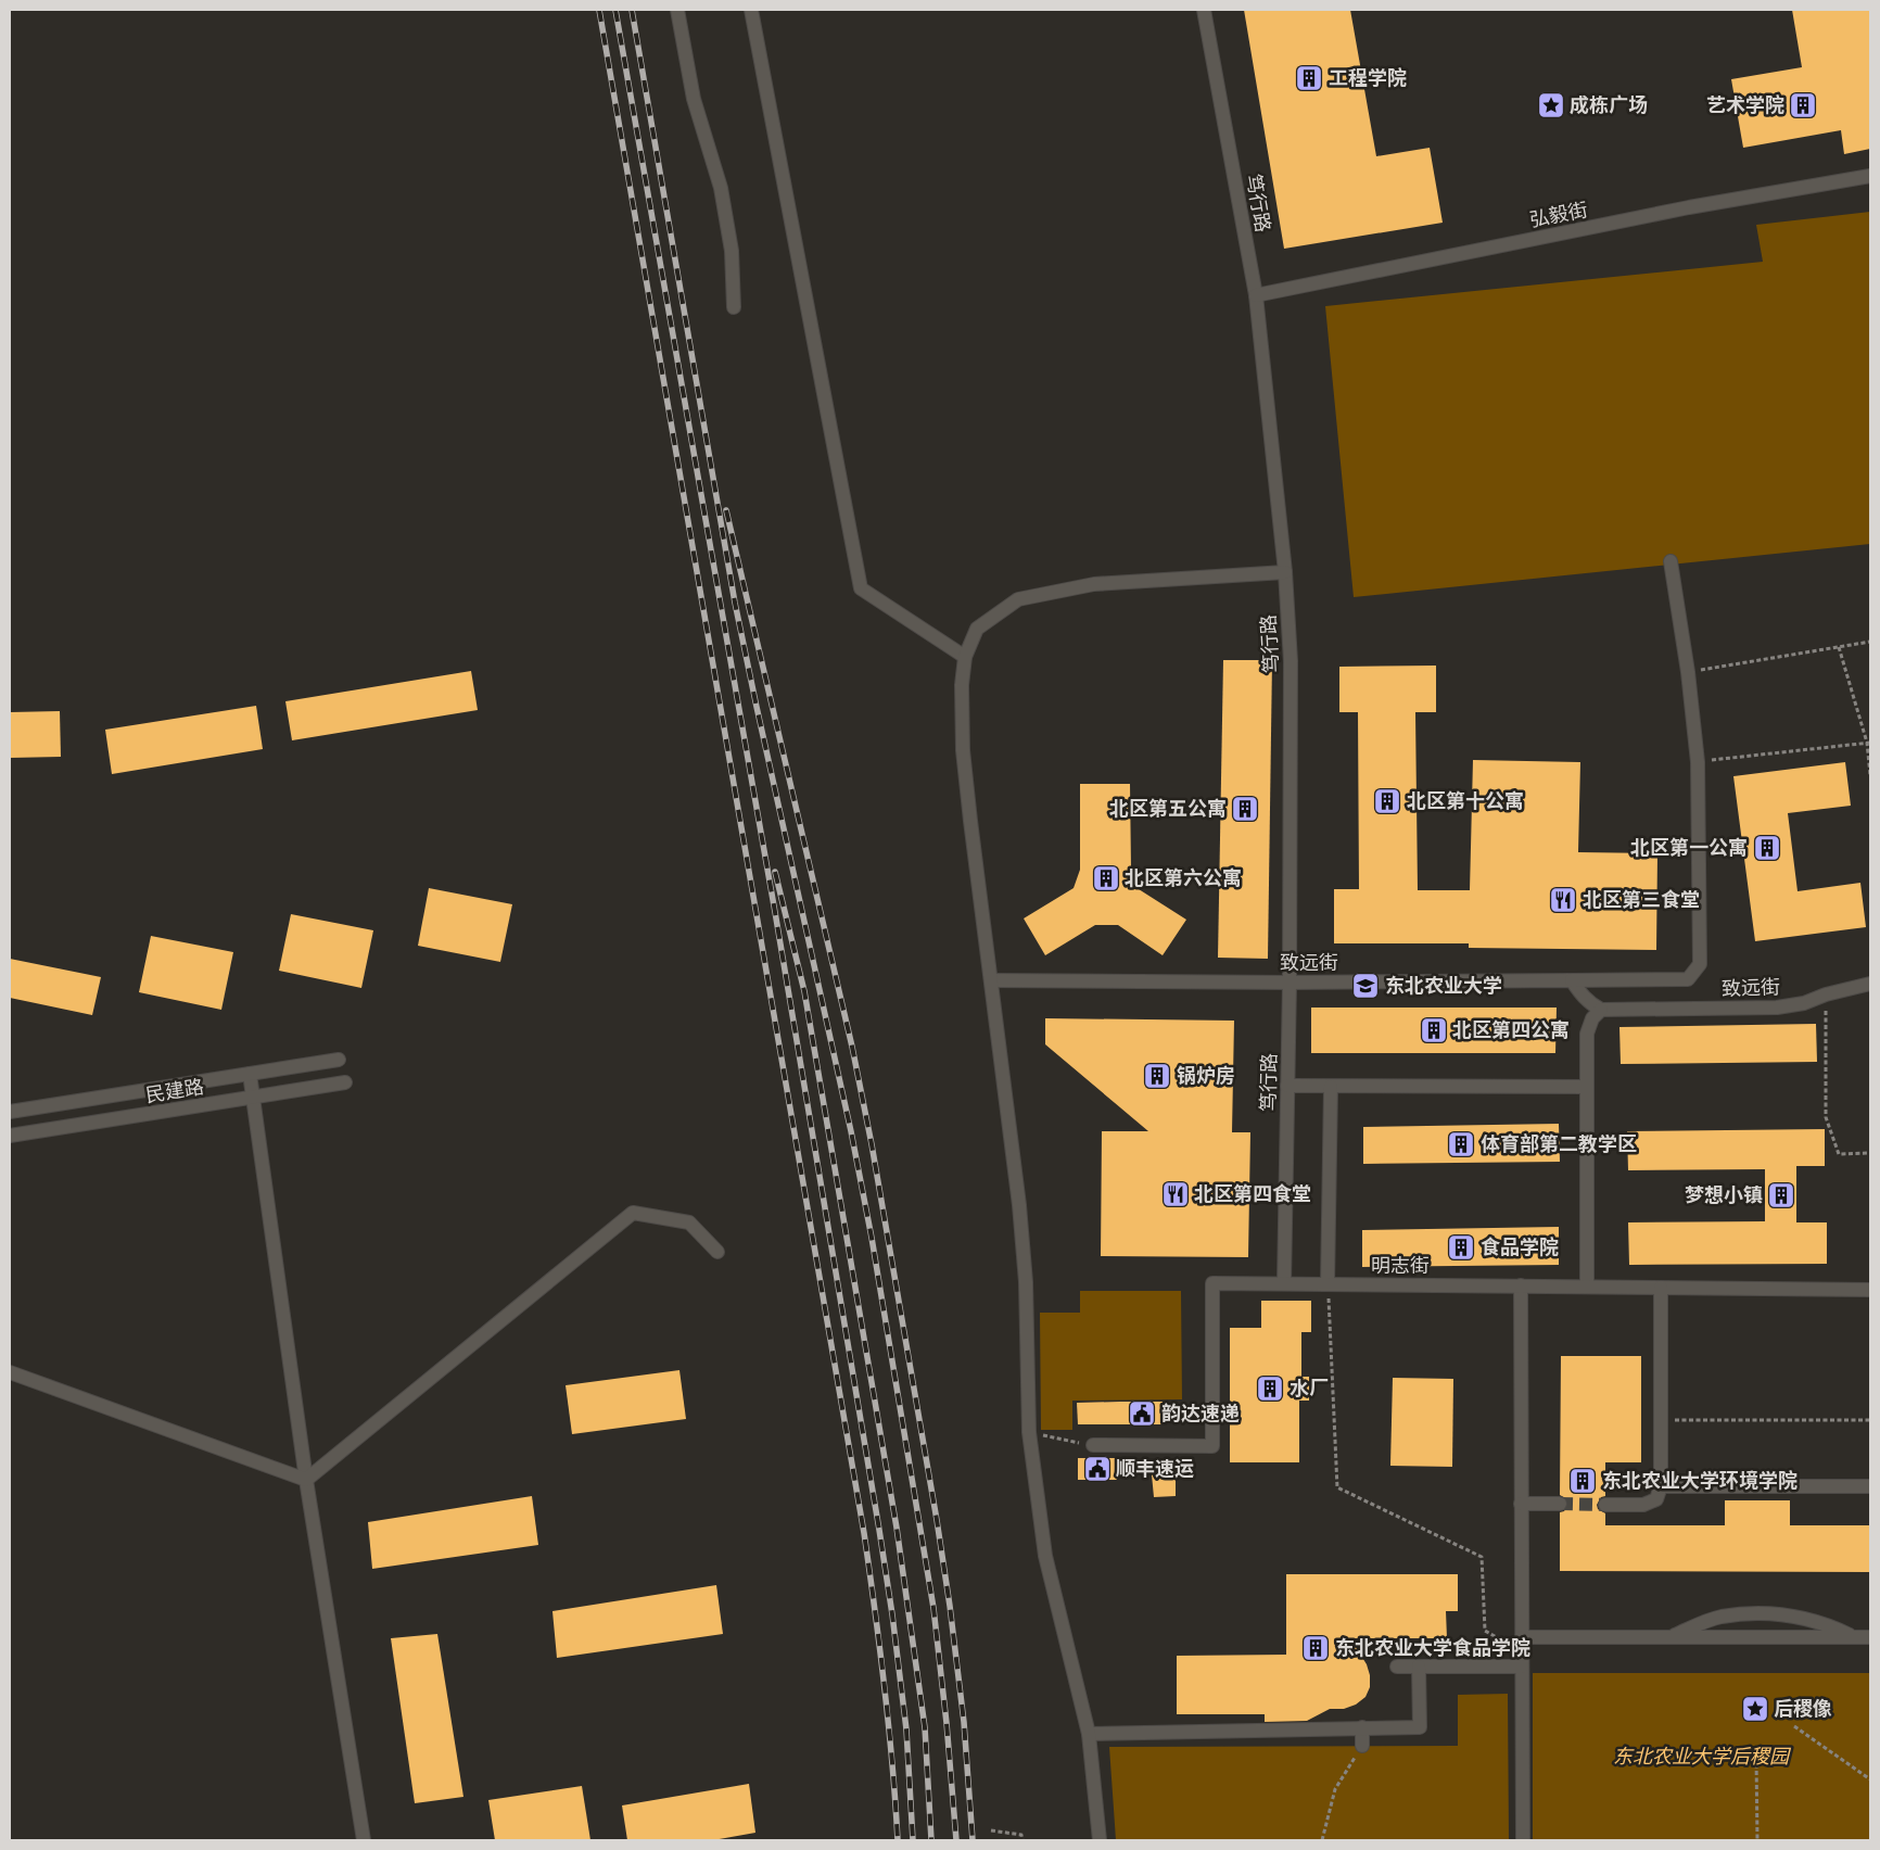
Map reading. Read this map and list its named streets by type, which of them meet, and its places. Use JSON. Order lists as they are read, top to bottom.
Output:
{
  "streets": {
    "street": [
      "笃行路",
      "弘毅街",
      "致远街",
      "民建路",
      "明志街"
    ]
  },
  "crossings": [
    ["笃行路", "弘毅街"],
    ["笃行路", "致远街"],
    ["笃行路", "明志街"]
  ],
  "parks": ["东北农业大学后稷园"],
  "places": {
    "building": [
      "工程学院",
      "艺术学院",
      "北区第十公寓",
      "北区第五公寓",
      "北区第一公寓",
      "北区第六公寓",
      "北区第四公寓",
      "锅炉房",
      "体育部第二教学区",
      "梦想小镇",
      "食品学院",
      "水厂",
      "东北农业大学环境学院",
      "东北农业大学食品学院"
    ],
    "place": ["成栋广场", "后稷像"],
    "restaurant": ["北区第三食堂", "北区第四食堂"],
    "school or university": ["东北农业大学"],
    "public building": ["韵达速递", "顺丰速运"]
  }
}
